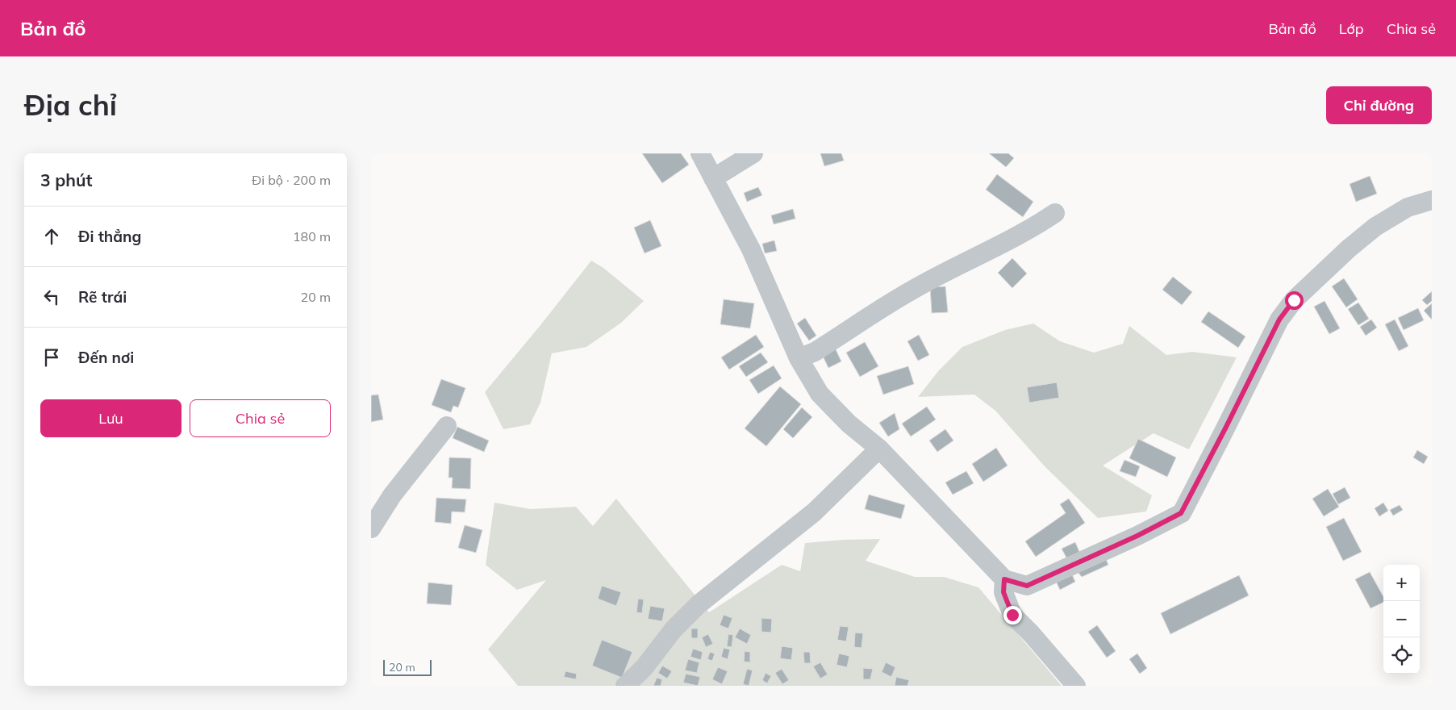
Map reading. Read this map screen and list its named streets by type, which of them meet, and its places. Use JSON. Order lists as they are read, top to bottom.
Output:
{
  "scale_bar": "20 m",
  "page": {
    "header": "Bản đồ",
    "nav": ["Bản đồ", "Lớp", "Chia sẻ"],
    "buttons": [
      "Chỉ đường",
      ["Lưu", "Chia sẻ"]
    ],
    "title": "Địa chỉ",
    "heading": ["3 phút", "Đi bộ · 200 m"],
    "list": [
      ["Đi thẳng", "180 m"],
      ["Rẽ trái", "20 m"],
      "Đến nơi"
    ],
    "map_buttons": ["+", "−"],
    "scale": "20 m"
  }
}
